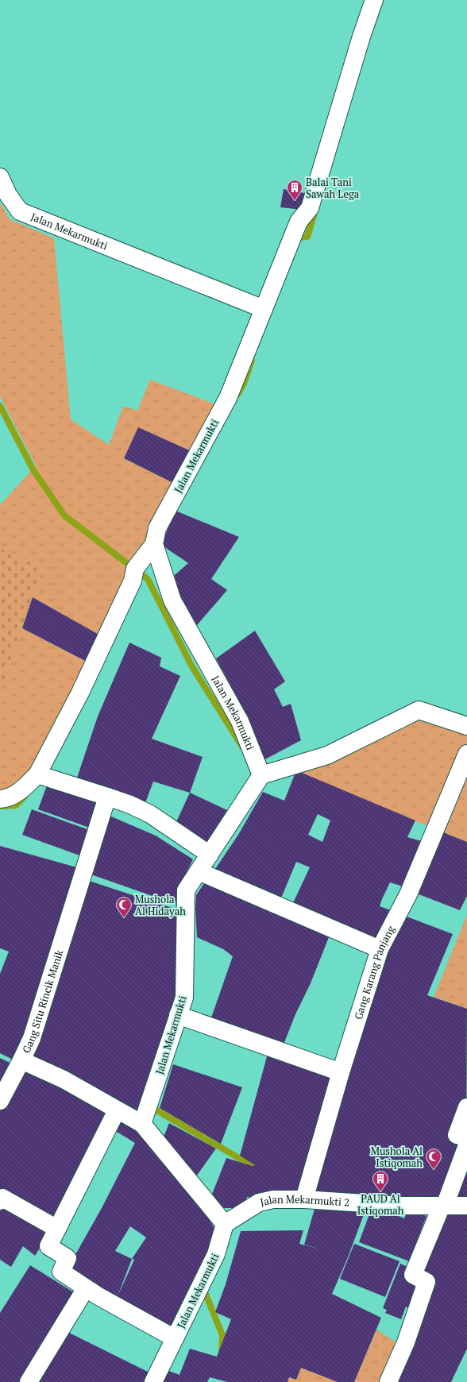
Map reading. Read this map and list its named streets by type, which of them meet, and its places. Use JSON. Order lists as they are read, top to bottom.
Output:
{
  "streets": {
    "street": [
      "Jalan Mekarmukti",
      "Gang Karang Panjang",
      "Gang Situ Rincik Manik",
      "Jalan Mekarmukti 2"
    ]
  },
  "crossings": [
    ["Jalan Mekarmukti", "Gang Situ Rincik Manik"],
    ["Jalan Mekarmukti", "Jalan Mekarmukti 2"],
    ["Gang Karang Panjang", "Jalan Mekarmukti 2"]
  ],
  "places": {
    "building": ["Balai Tani Sawah Lega", "PAUD Al Istiqomah"],
    "mosque": ["Mushola Al Hidayah", "Mushola Al Istiqomah"]
  }
}
